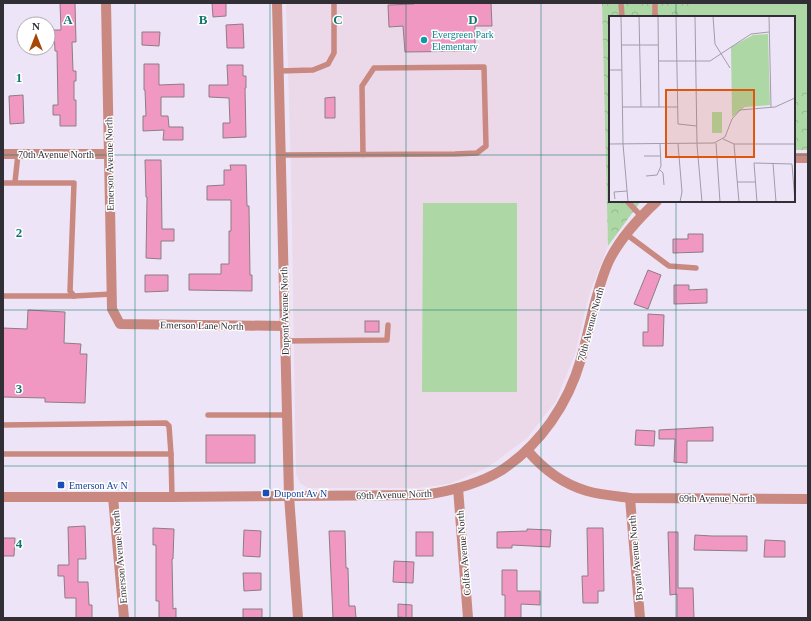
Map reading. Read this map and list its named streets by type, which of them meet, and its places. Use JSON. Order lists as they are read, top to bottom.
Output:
{
  "streets": {
    "street": [
      "70th Avenue North",
      "Emerson Avenue North",
      "Dupont Avenue North",
      "Emerson Lane North",
      "69th Avenue North",
      "Colfax Avenue North",
      "Bryant Avenue North"
    ]
  },
  "crossings": [
    ["70th Avenue North", "Emerson Avenue North"],
    ["70th Avenue North", "69th Avenue North"],
    ["Emerson Avenue North", "Emerson Lane North"],
    ["Emerson Avenue North", "69th Avenue North"],
    ["Dupont Avenue North", "Emerson Lane North"],
    ["Dupont Avenue North", "69th Avenue North"],
    ["69th Avenue North", "Colfax Avenue North"],
    ["69th Avenue North", "Bryant Avenue North"]
  ],
  "places": {
    "other": ["Evergreen Park Elementary"],
    "transit": ["Emerson Av N", "Dupont Av N"]
  },
  "north": "top",
  "grid": {
    "columns": [
      "A",
      "B",
      "C",
      "D"
    ],
    "rows": [
      "1",
      "2",
      "3",
      "4"
    ]
  }
}
